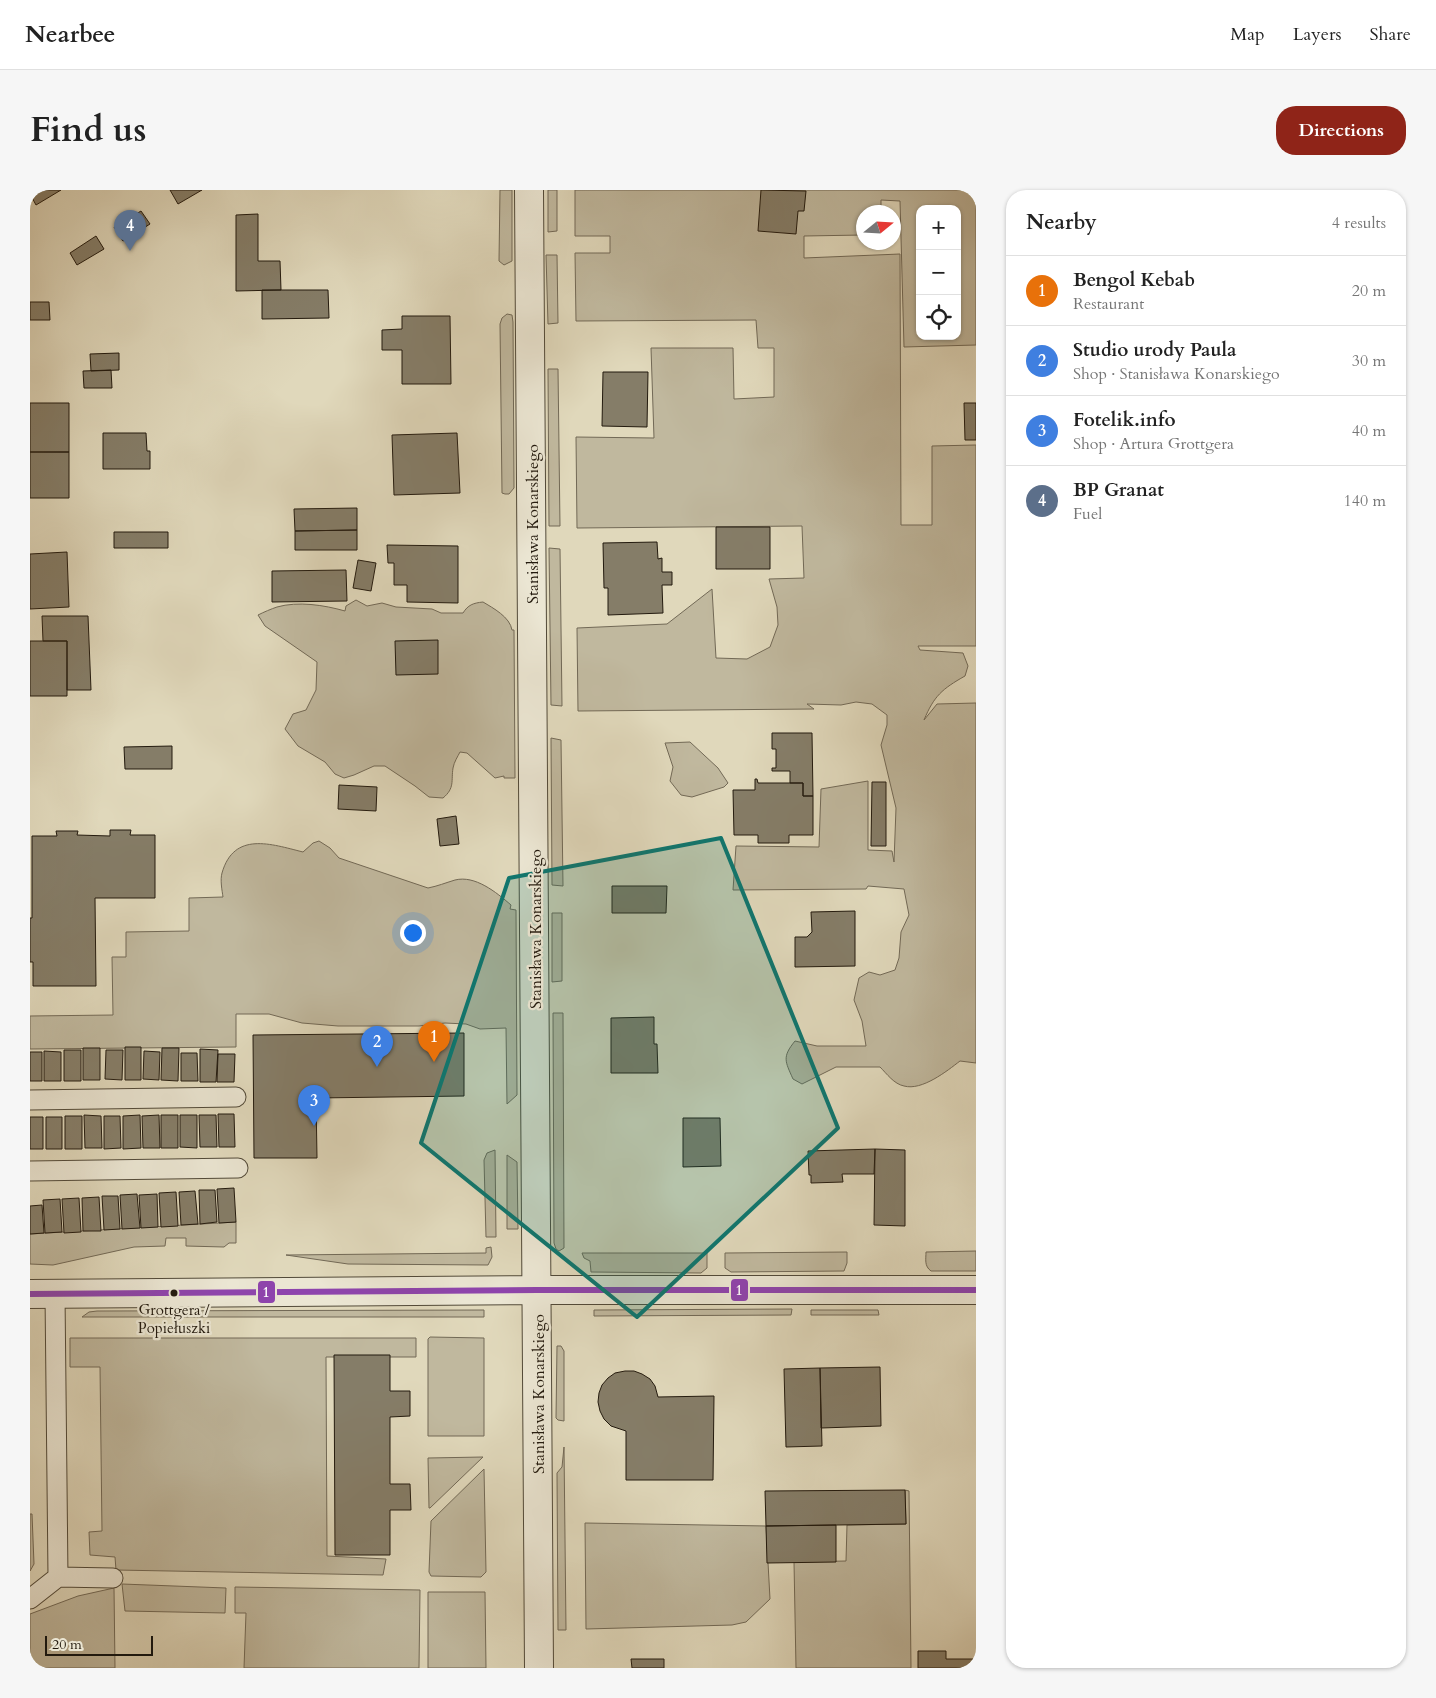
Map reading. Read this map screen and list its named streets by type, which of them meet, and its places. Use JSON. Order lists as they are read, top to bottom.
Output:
{
  "streets": {
    "street": ["Stanisława Konarskiego"]
  },
  "places": ["Grottgera / Popiełuszki"],
  "lines": ["transit line 1"],
  "scale_bar": "20 m",
  "north": "right",
  "page": {
    "header": "Nearbee",
    "nav": ["Map", "Layers", "Share"],
    "title": "Find us",
    "buttons": "Directions",
    "heading": ["Nearby", "4 results"],
    "map_buttons": ["+", "−"],
    "pins": [
      "4",
      "1",
      "2",
      "3"
    ],
    "list": [
      {
        "mark": "1",
        "name": "Bengol Kebab",
        "note": "Restaurant",
        "value": "20 m"
      },
      {
        "mark": "2",
        "name": "Studio urody Paula",
        "note": "Shop · Stanisława Konarskiego",
        "value": "30 m"
      },
      {
        "mark": "3",
        "name": "Fotelik.info",
        "note": "Shop · Artura Grottgera",
        "value": "40 m"
      },
      {
        "mark": "4",
        "name": "BP Granat",
        "note": "Fuel",
        "value": "140 m"
      }
    ],
    "scale": "20 m"
  }
}
